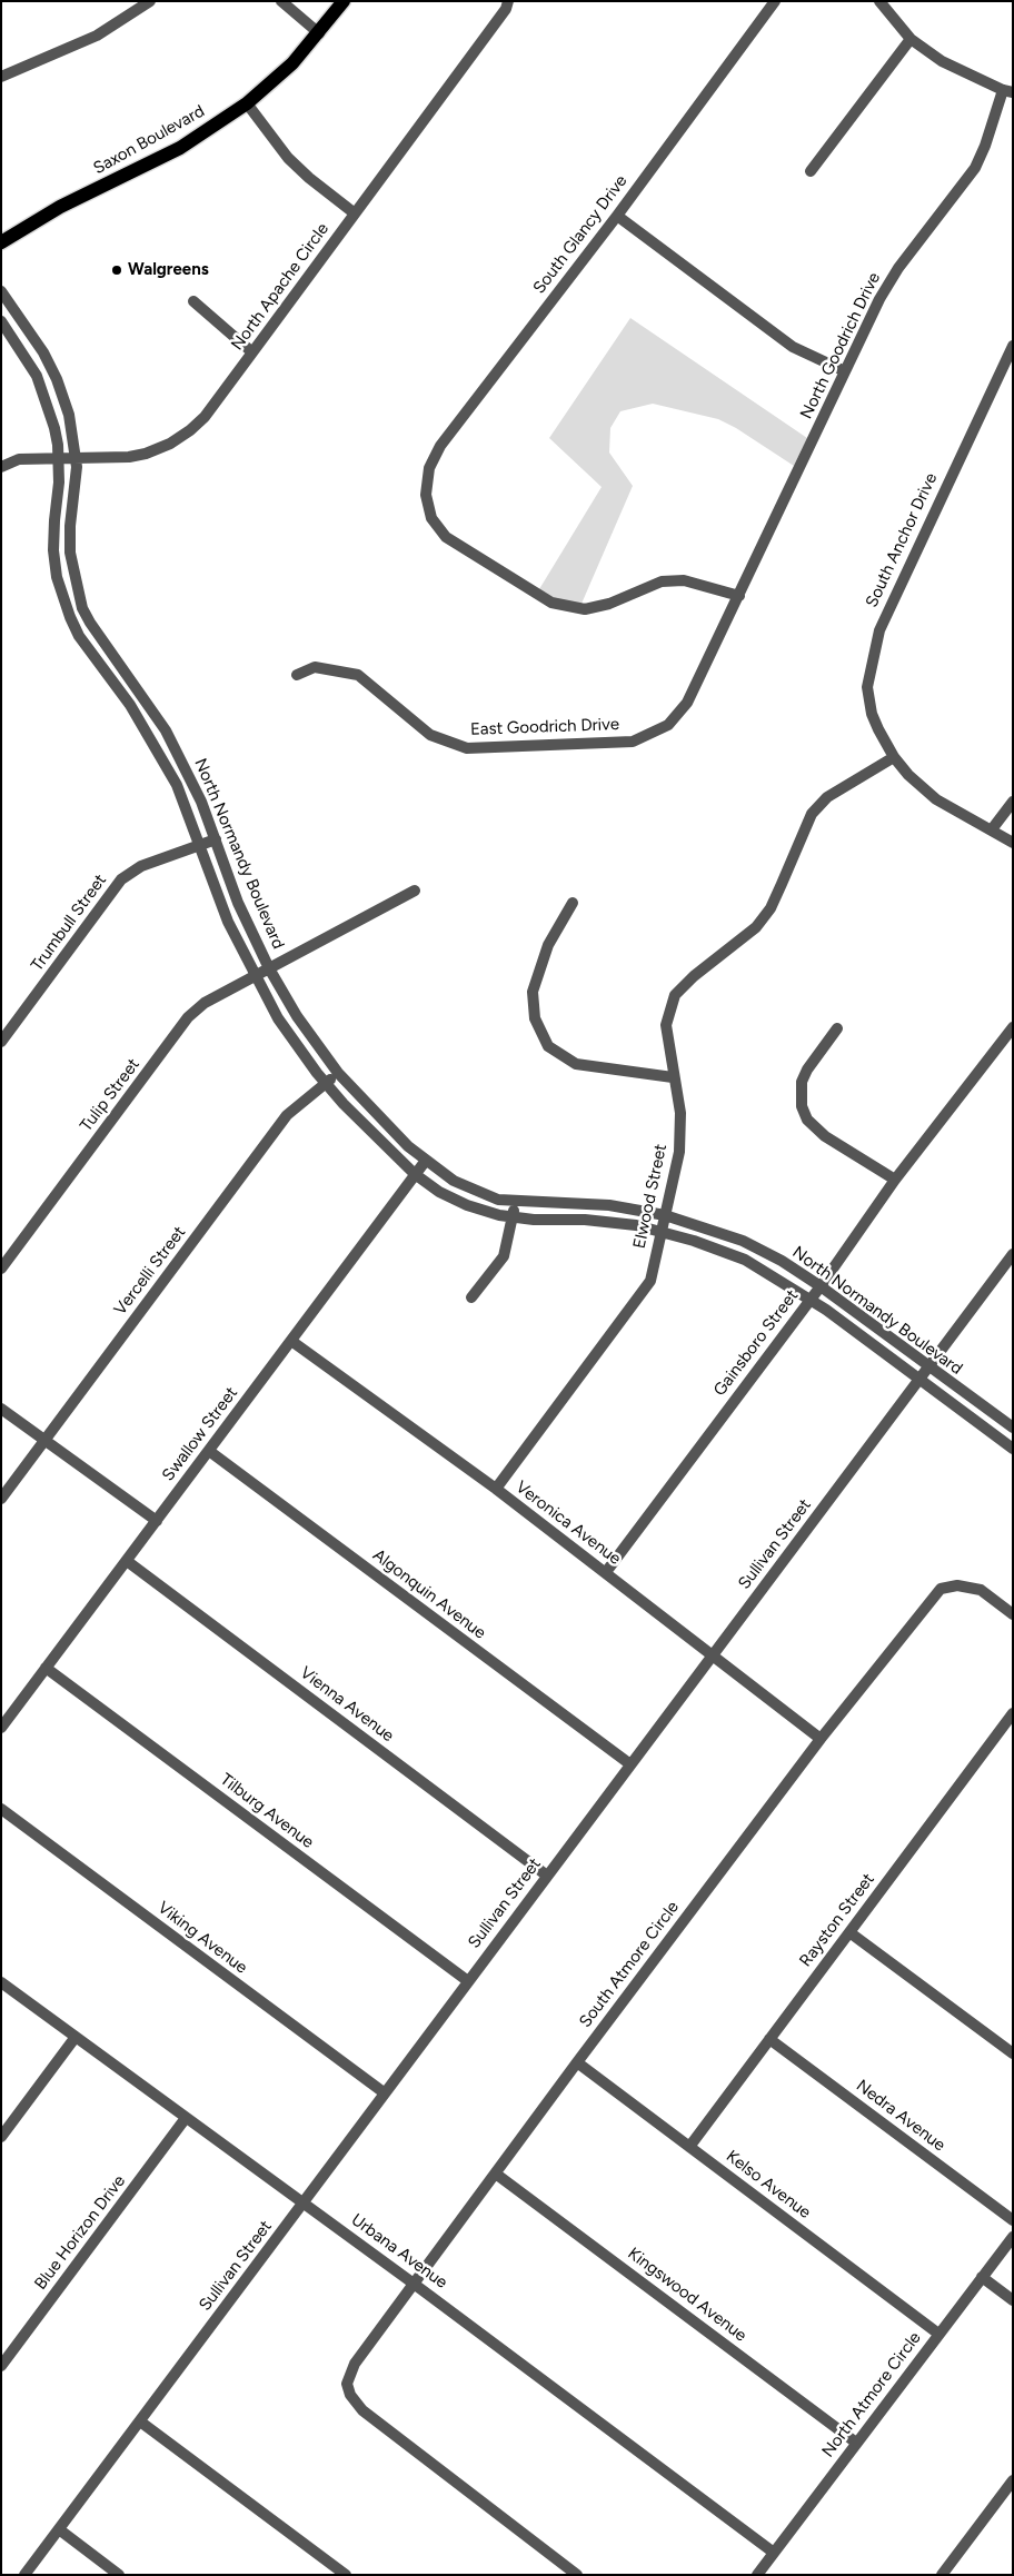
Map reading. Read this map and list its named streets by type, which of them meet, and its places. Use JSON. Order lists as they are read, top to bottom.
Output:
{
  "streets": {
    "main road": ["Saxon Boulevard"],
    "street": [
      "South Glancy Drive",
      "North Apache Circle",
      "North Goodrich Drive",
      "South Anchor Drive",
      "East Goodrich Drive",
      "North Normandy Boulevard",
      "Trumbull Street",
      "Tulip Street",
      "Elwood Street",
      "Vercelli Street",
      "Gainsboro Street",
      "Swallow Street",
      "Veronica Avenue",
      "Sullivan Street",
      "Algonquin Avenue",
      "Vienna Avenue",
      "Tilburg Avenue",
      "Rayston Street",
      "Viking Avenue",
      "South Atmore Circle",
      "Nedra Avenue",
      "Kelso Avenue",
      "Blue Horizon Drive",
      "Urbana Avenue",
      "Kingswood Avenue",
      "North Atmore Circle"
    ]
  },
  "crossings": [
    ["South Glancy Drive", "North Goodrich Drive"],
    ["South Glancy Drive", "East Goodrich Drive"],
    ["North Apache Circle", "North Normandy Boulevard"],
    ["North Goodrich Drive", "East Goodrich Drive"],
    ["South Anchor Drive", "Elwood Street"],
    ["North Normandy Boulevard", "Trumbull Street"],
    ["North Normandy Boulevard", "Tulip Street"],
    ["North Normandy Boulevard", "Elwood Street"],
    ["North Normandy Boulevard", "Vercelli Street"],
    ["North Normandy Boulevard", "Gainsboro Street"],
    ["North Normandy Boulevard", "Swallow Street"],
    ["North Normandy Boulevard", "Sullivan Street"],
    ["Elwood Street", "Veronica Avenue"],
    ["Gainsboro Street", "Veronica Avenue"],
    ["Swallow Street", "Veronica Avenue"],
    ["Swallow Street", "Algonquin Avenue"],
    ["Swallow Street", "Vienna Avenue"],
    ["Swallow Street", "Tilburg Avenue"],
    ["Veronica Avenue", "Sullivan Street"],
    ["Veronica Avenue", "South Atmore Circle"],
    ["Sullivan Street", "Algonquin Avenue"],
    ["Sullivan Street", "Vienna Avenue"],
    ["Sullivan Street", "Tilburg Avenue"],
    ["Sullivan Street", "Viking Avenue"],
    ["Sullivan Street", "Urbana Avenue"],
    ["Rayston Street", "Nedra Avenue"],
    ["Rayston Street", "Kelso Avenue"],
    ["South Atmore Circle", "Kelso Avenue"],
    ["South Atmore Circle", "Urbana Avenue"],
    ["South Atmore Circle", "Kingswood Avenue"],
    ["Kelso Avenue", "North Atmore Circle"],
    ["Blue Horizon Drive", "Urbana Avenue"],
    ["Urbana Avenue", "North Atmore Circle"],
    ["Kingswood Avenue", "North Atmore Circle"]
  ],
  "places": ["Walgreens"]
}
